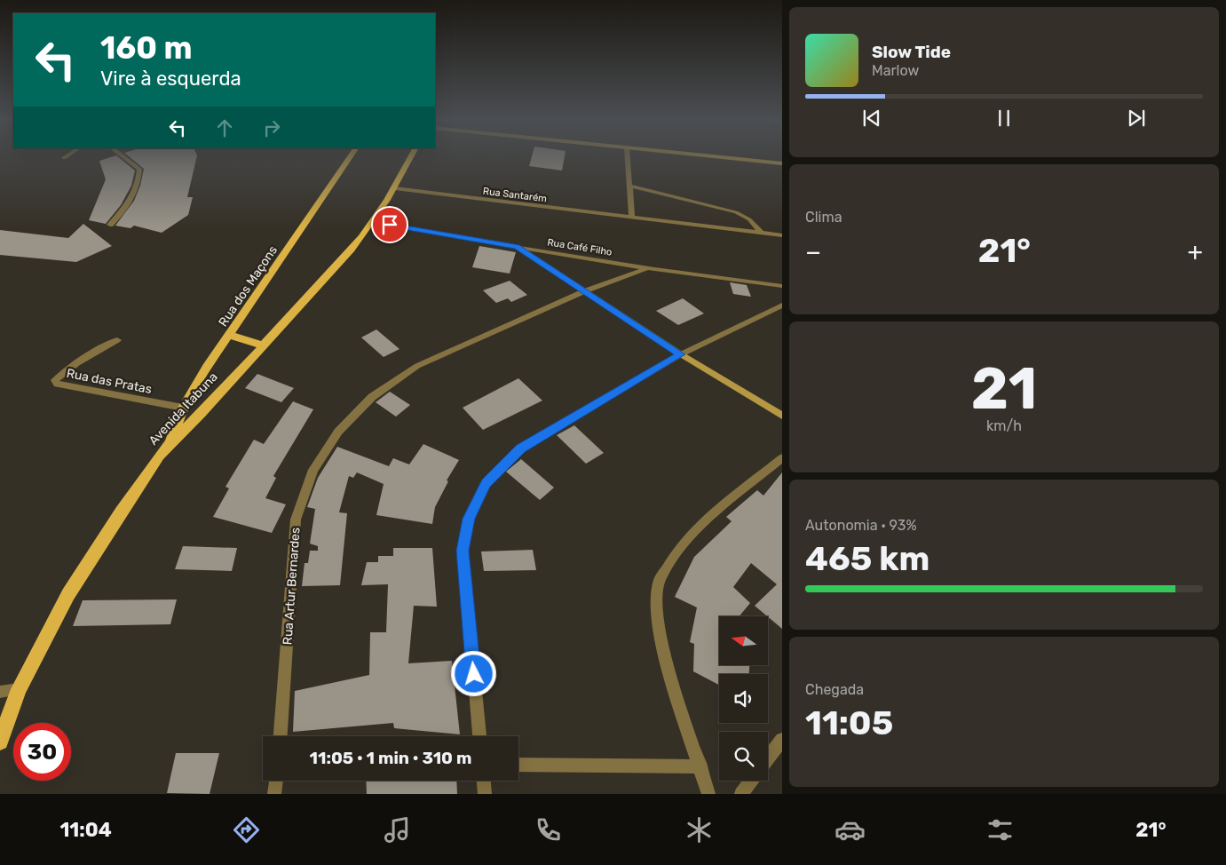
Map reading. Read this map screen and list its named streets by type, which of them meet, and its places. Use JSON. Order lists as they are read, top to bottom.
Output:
{
  "streets": {
    "main road": ["Rua dos Maçons", "Avenida Itabuna"],
    "street": [
      "Rua Santarém",
      "Rua Café Filho",
      "Rua das Pratas",
      "Rua Artur Bernardes"
    ]
  },
  "crossings": [
    ["Rua Santarém", "Avenida Itabuna"],
    ["Rua Café Filho", "Avenida Itabuna"],
    ["Rua Café Filho", "Rua Artur Bernardes"],
    ["Rua dos Maçons", "Rua das Pratas"],
    ["Rua dos Maçons", "Avenida Itabuna"]
  ],
  "north": "left",
  "page": {
    "turn": ["160 m", "Vire à esquerda"],
    "song": ["Slow Tide", "Marlow"],
    "tile": [
      "Clima",
      ["21", "km/h"],
      ["Autonomia · 93%", "465 km"],
      ["Chegada", "11:05"]
    ],
    "heat": ["−", "21°", "+"],
    "limit": "30",
    "trip": "11:05 · 1 min · 310 m",
    "tabs": ["11:04", "21°"]
  }
}
